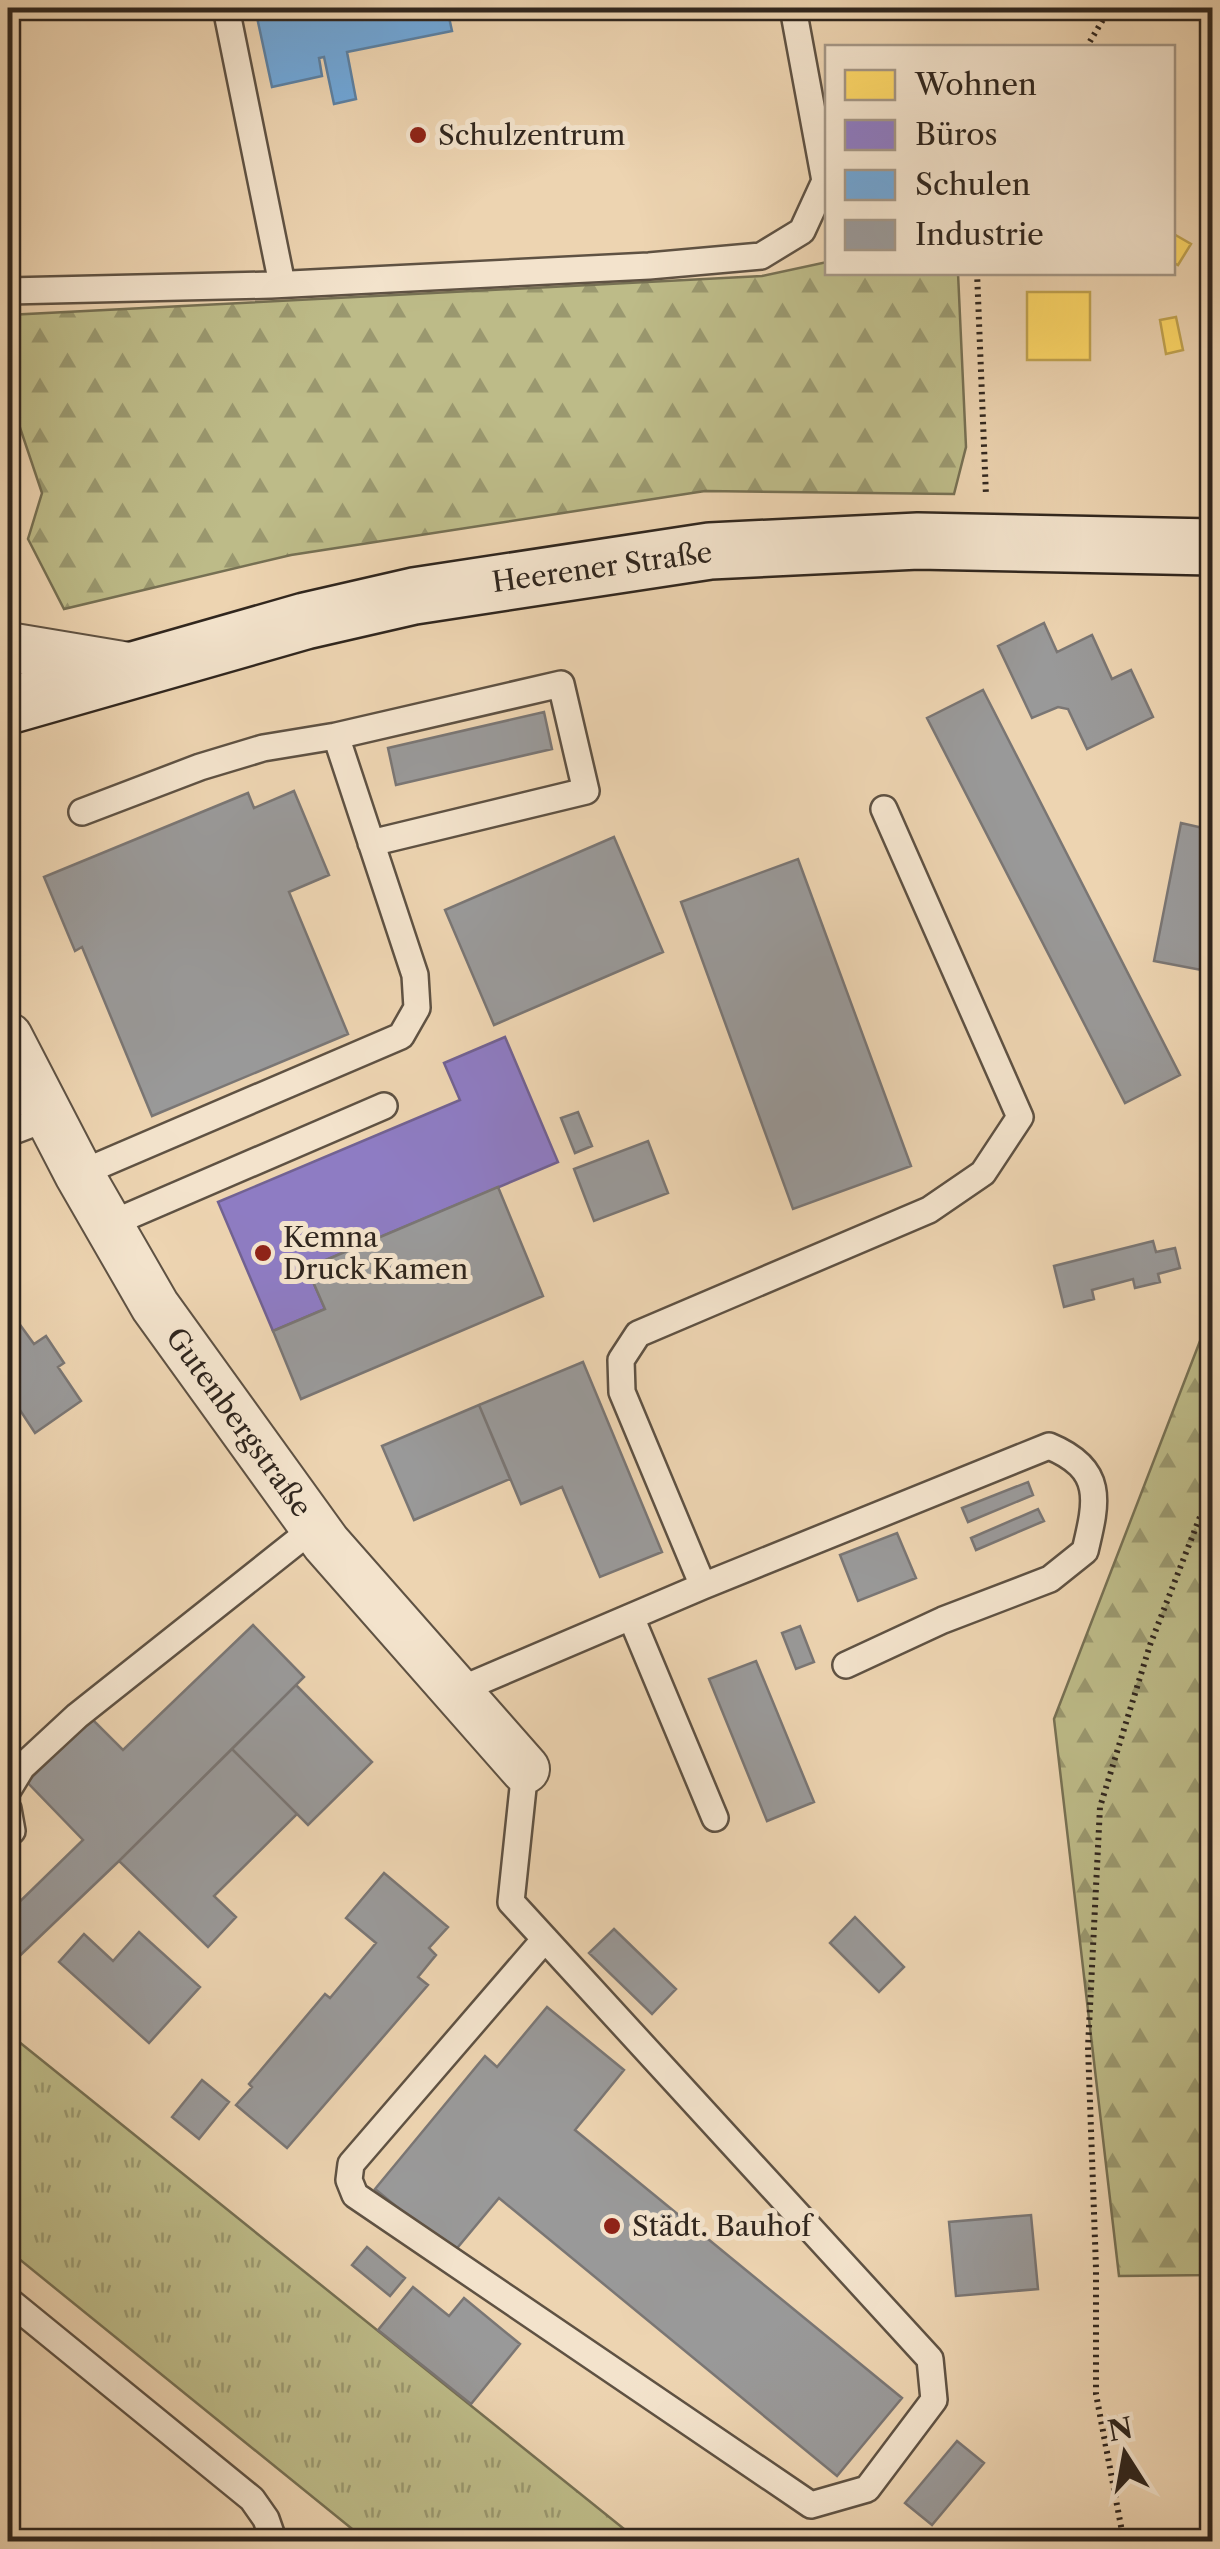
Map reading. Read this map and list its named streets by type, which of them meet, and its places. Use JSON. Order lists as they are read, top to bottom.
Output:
{
  "streets": {
    "main road": ["Heerener Straße"],
    "street": ["Gutenbergstraße"]
  },
  "places": ["Schulzentrum", "Kemna Druck Kamen", "Städt. Bauhof"],
  "legend": [
    "Wohnen",
    "Büros",
    "Schulen",
    "Industrie"
  ],
  "north": "top"
}
